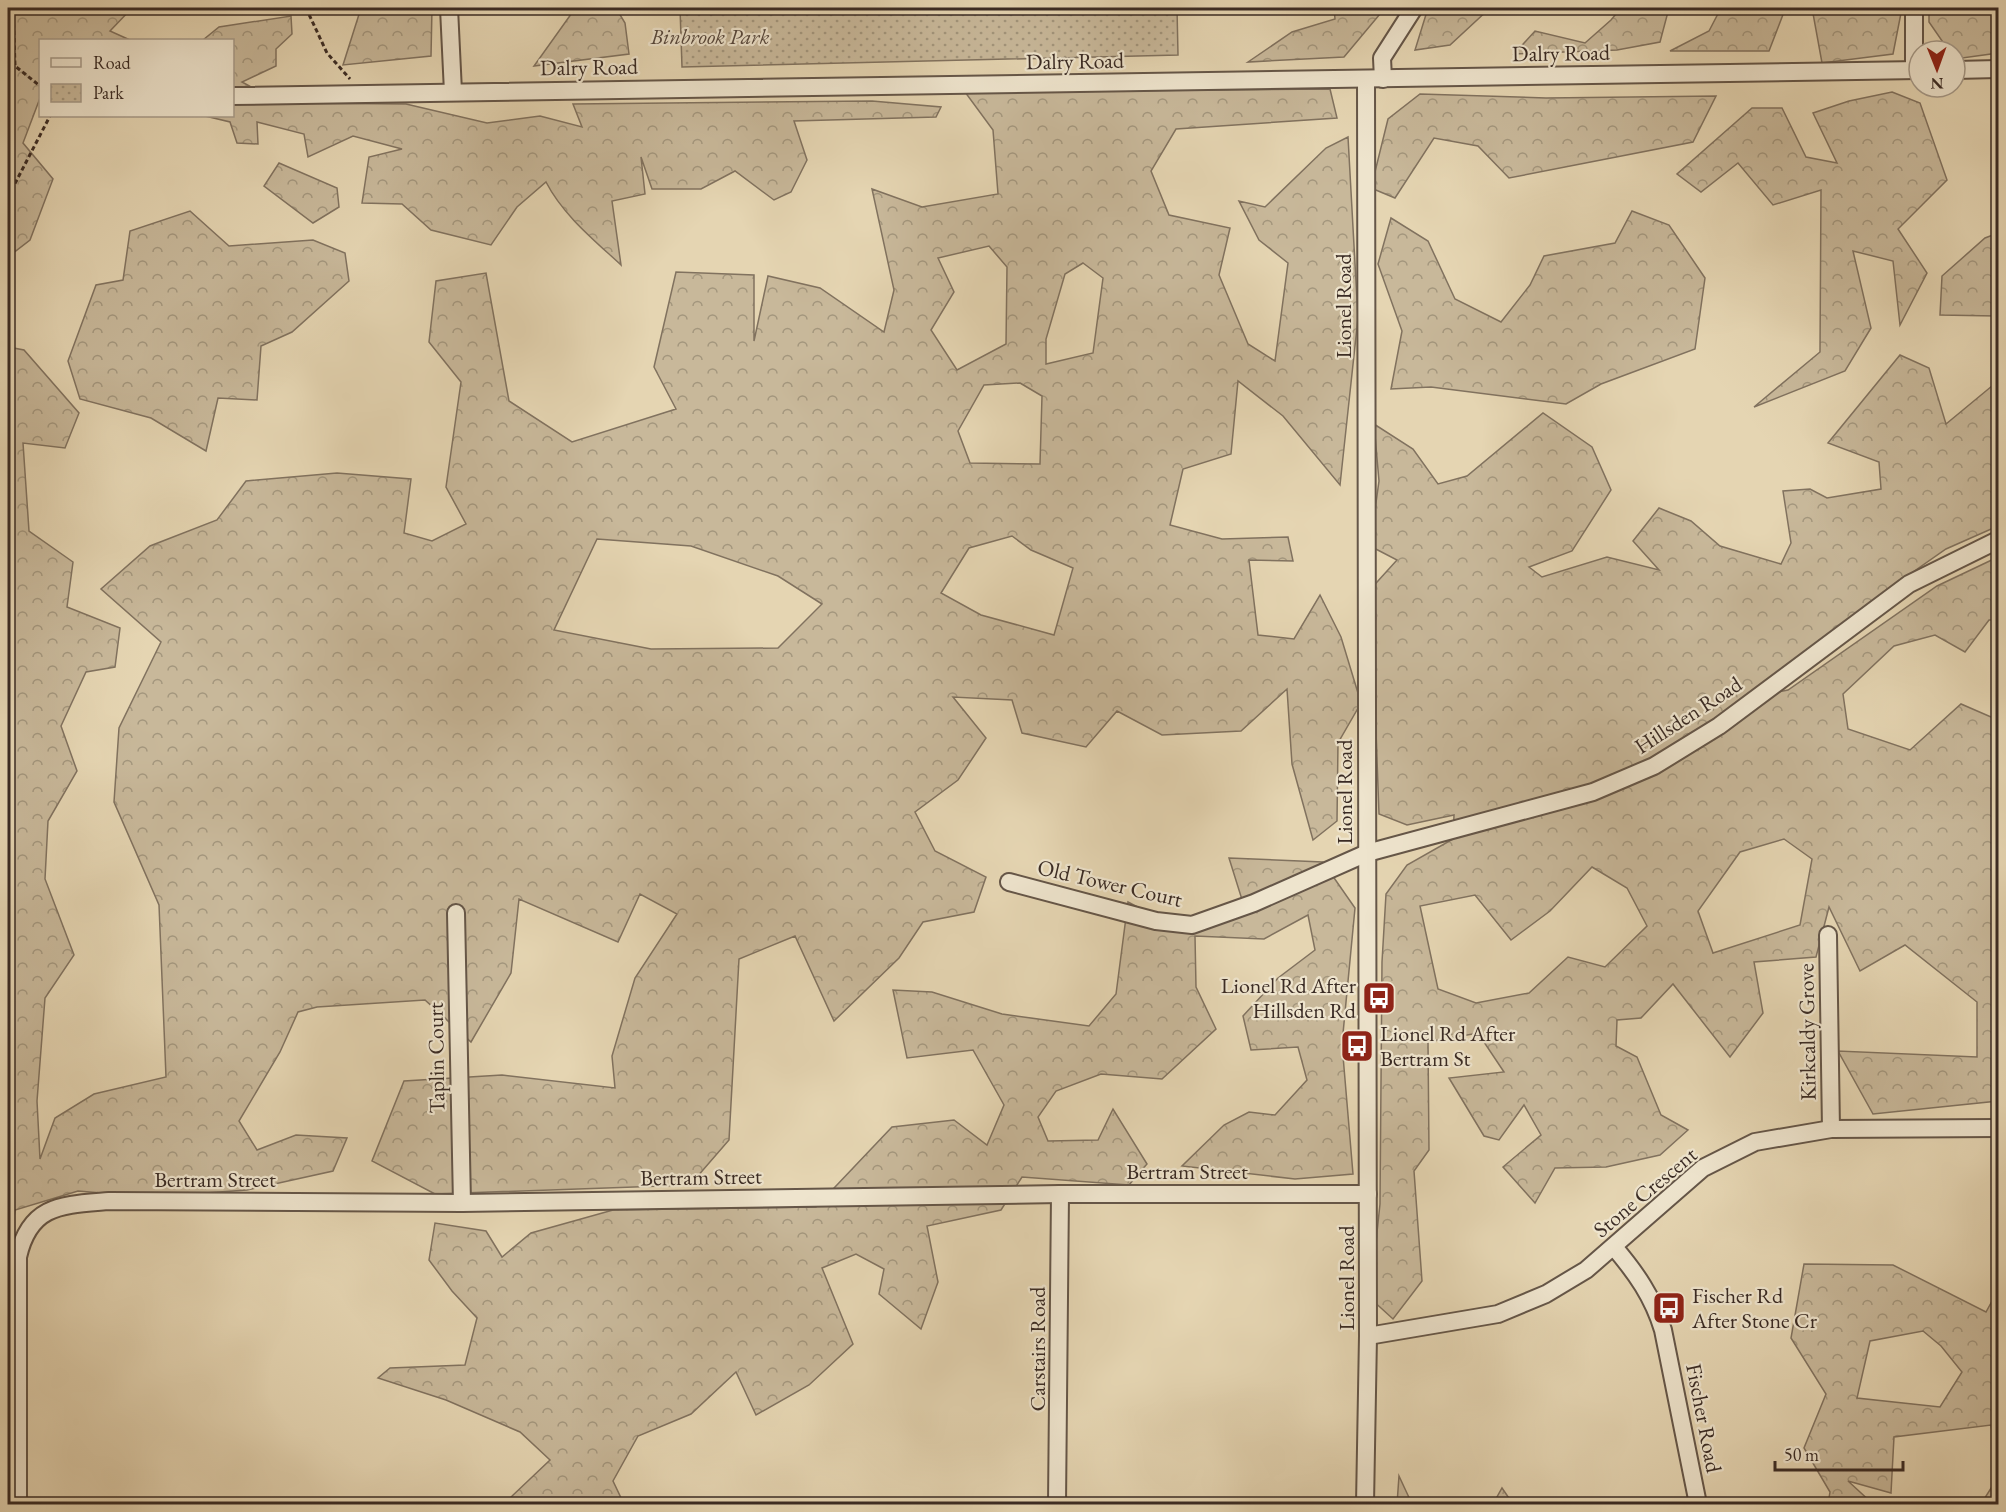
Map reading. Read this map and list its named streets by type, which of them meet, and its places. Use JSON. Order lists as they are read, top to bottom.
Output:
{
  "streets": {
    "street": [
      "Dalry Road",
      "Lionel Road",
      "Hillsden Road",
      "Old Tower Court",
      "Kirkcaldy Grove",
      "Taplin Court",
      "Bertram Street",
      "Stone Crescent",
      "Carstairs Road",
      "Fischer Road"
    ]
  },
  "crossings": [
    ["Dalry Road", "Lionel Road"],
    ["Lionel Road", "Hillsden Road"],
    ["Lionel Road", "Old Tower Court"],
    ["Lionel Road", "Bertram Street"],
    ["Lionel Road", "Stone Crescent"],
    ["Hillsden Road", "Old Tower Court"],
    ["Kirkcaldy Grove", "Stone Crescent"],
    ["Taplin Court", "Bertram Street"],
    ["Bertram Street", "Carstairs Road"],
    ["Stone Crescent", "Fischer Road"]
  ],
  "parks": ["Binbrook Park"],
  "places": {
    "bus stop": ["Lionel Rd After Hillsden Rd", "Lionel Rd After Bertram St", "Fischer Rd After Stone Cr"]
  },
  "legend": ["Road", "Park"],
  "scale_bar": "50 m",
  "north": "bottom"
}
